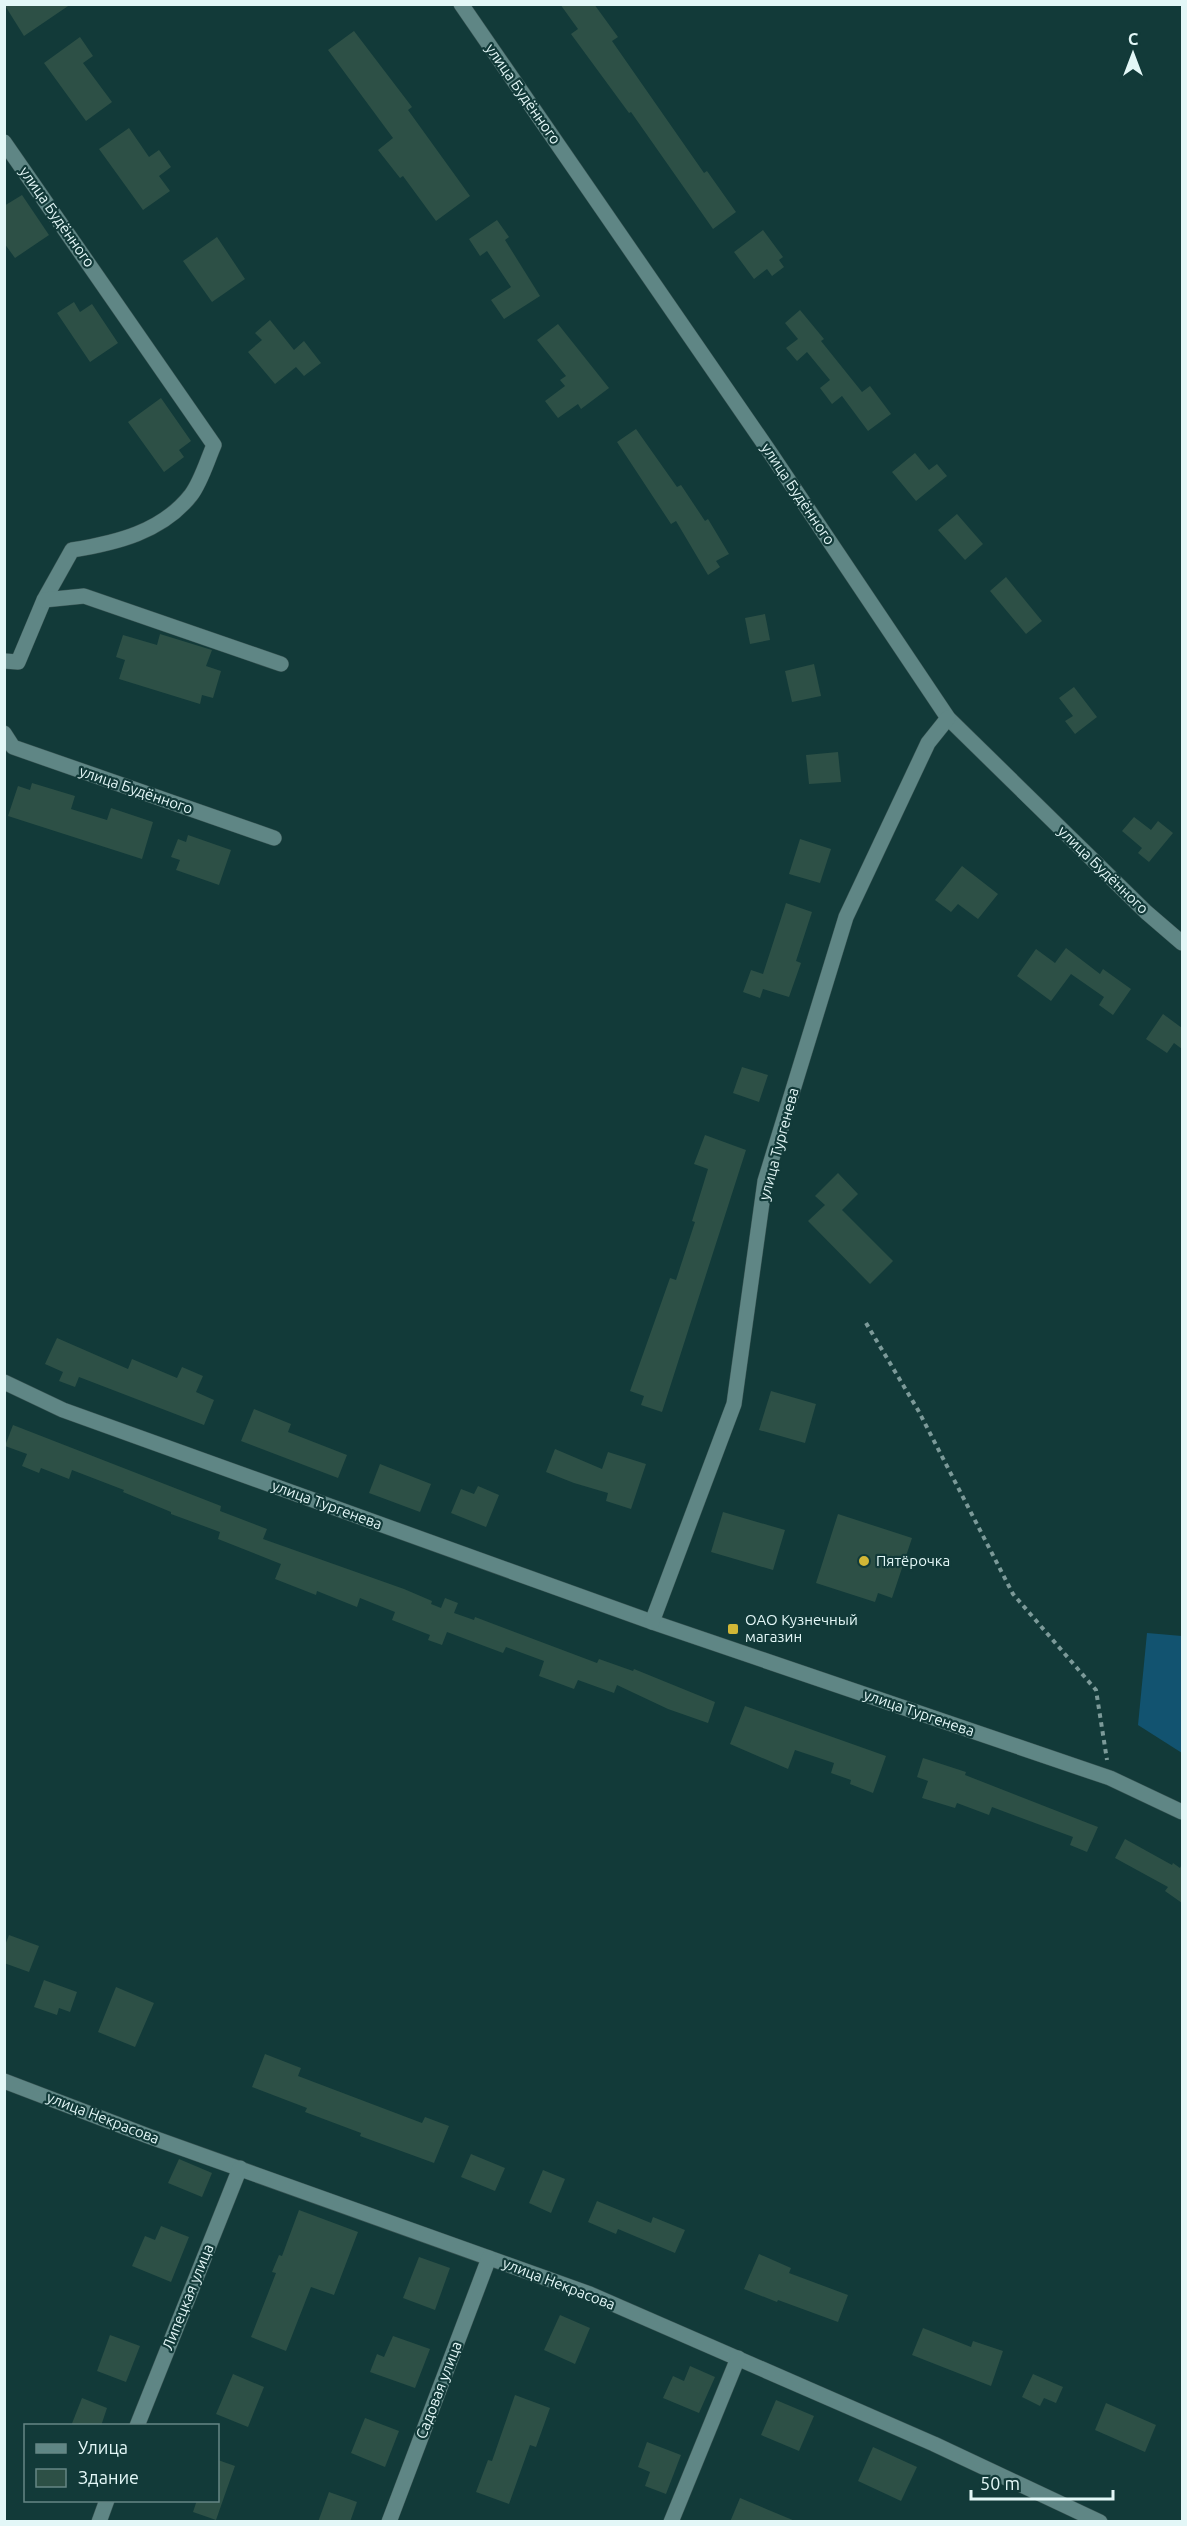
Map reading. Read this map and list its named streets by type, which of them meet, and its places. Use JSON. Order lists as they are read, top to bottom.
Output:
{
  "streets": {
    "street": [
      "улица Будённого",
      "улица Тургенева",
      "улица Некрасова",
      "Липецкая улица",
      "Садовая улица"
    ]
  },
  "crossings": [
    ["улица Будённого", "улица Тургенева"],
    ["улица Некрасова", "Липецкая улица"],
    ["улица Некрасова", "Садовая улица"]
  ],
  "places": {
    "other": ["Пятёрочка"],
    "transit": ["ОАО Кузнечный магазин"]
  },
  "legend": ["Улица", "Здание"],
  "scale_bar": "50 m",
  "north": "top"
}
